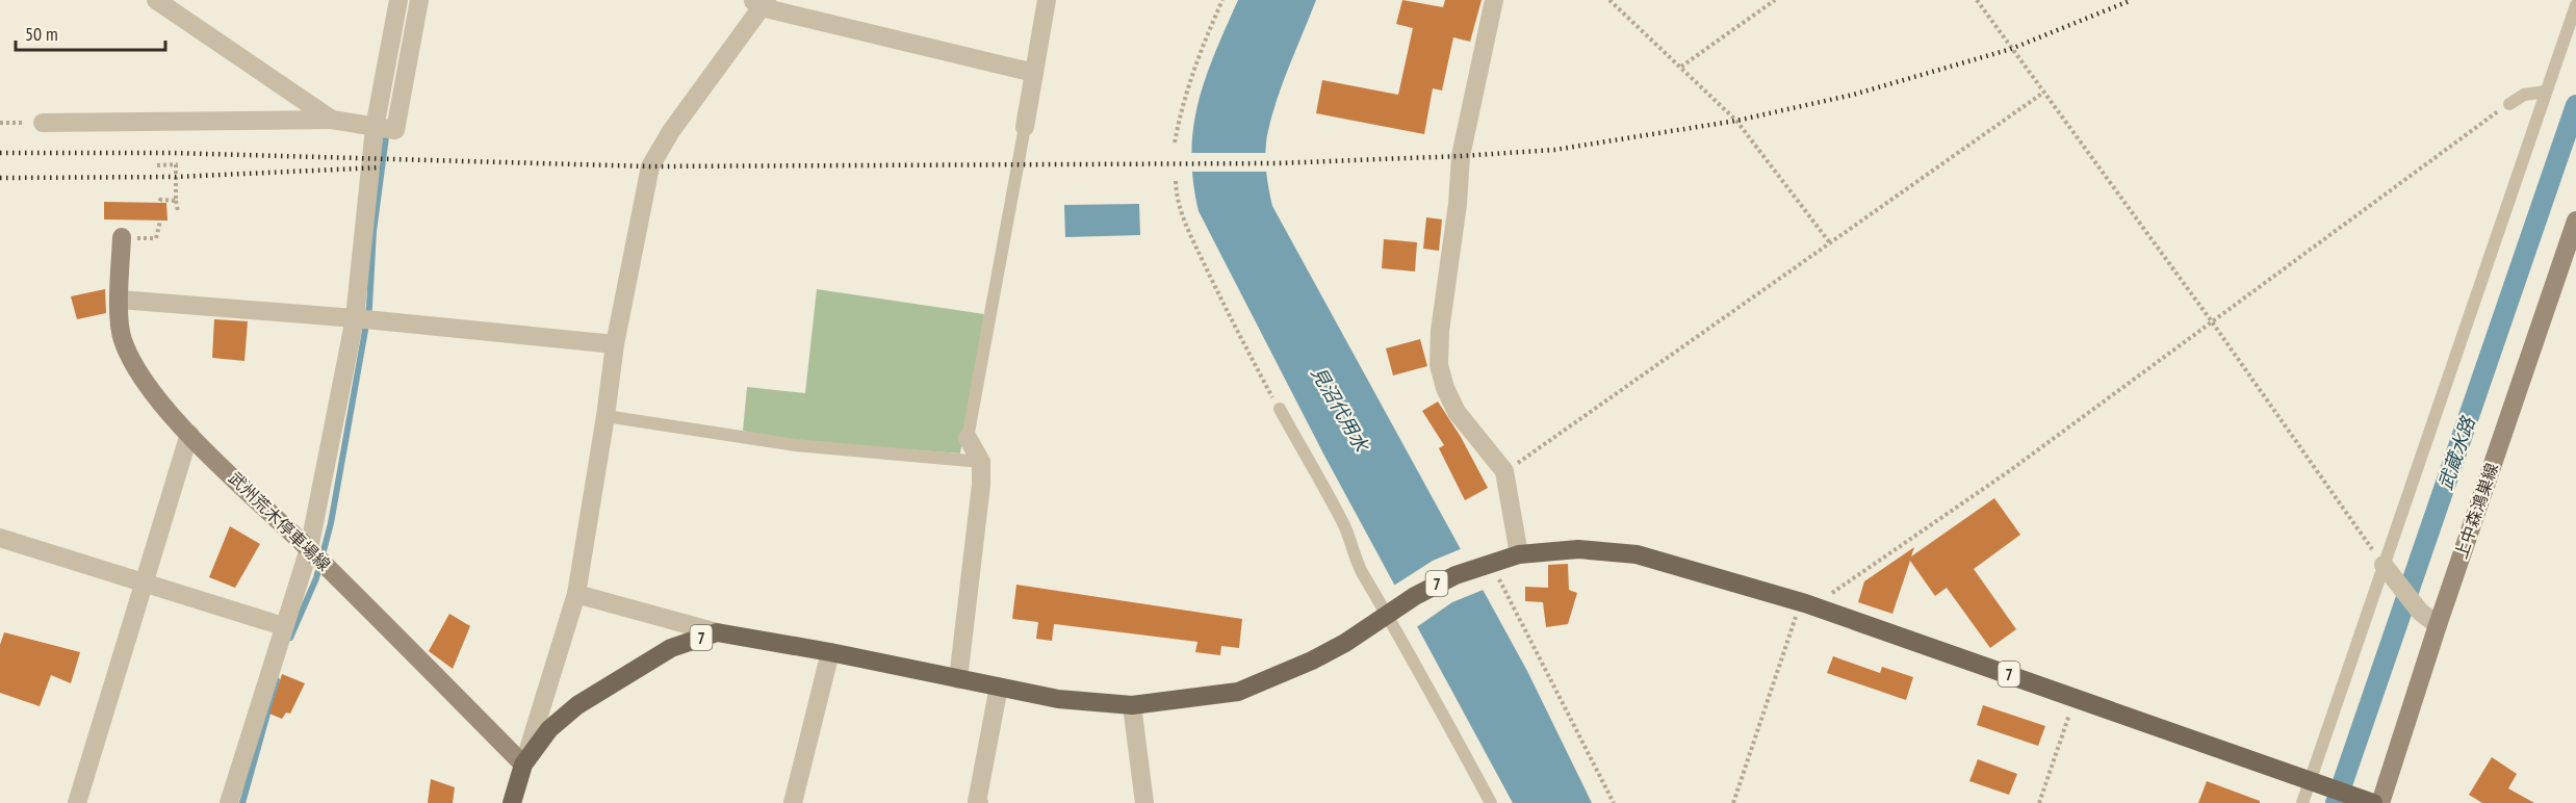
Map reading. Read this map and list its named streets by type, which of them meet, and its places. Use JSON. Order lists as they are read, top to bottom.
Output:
{
  "streets": {
    "main road": ["上中森鴻巣線", "武州荒木停車場線", "7"]
  },
  "crossings": [
    ["武州荒木停車場線", "7"]
  ],
  "water": ["見沼代用水", "武蔵水路"],
  "scale_bar": "50 m"
}
